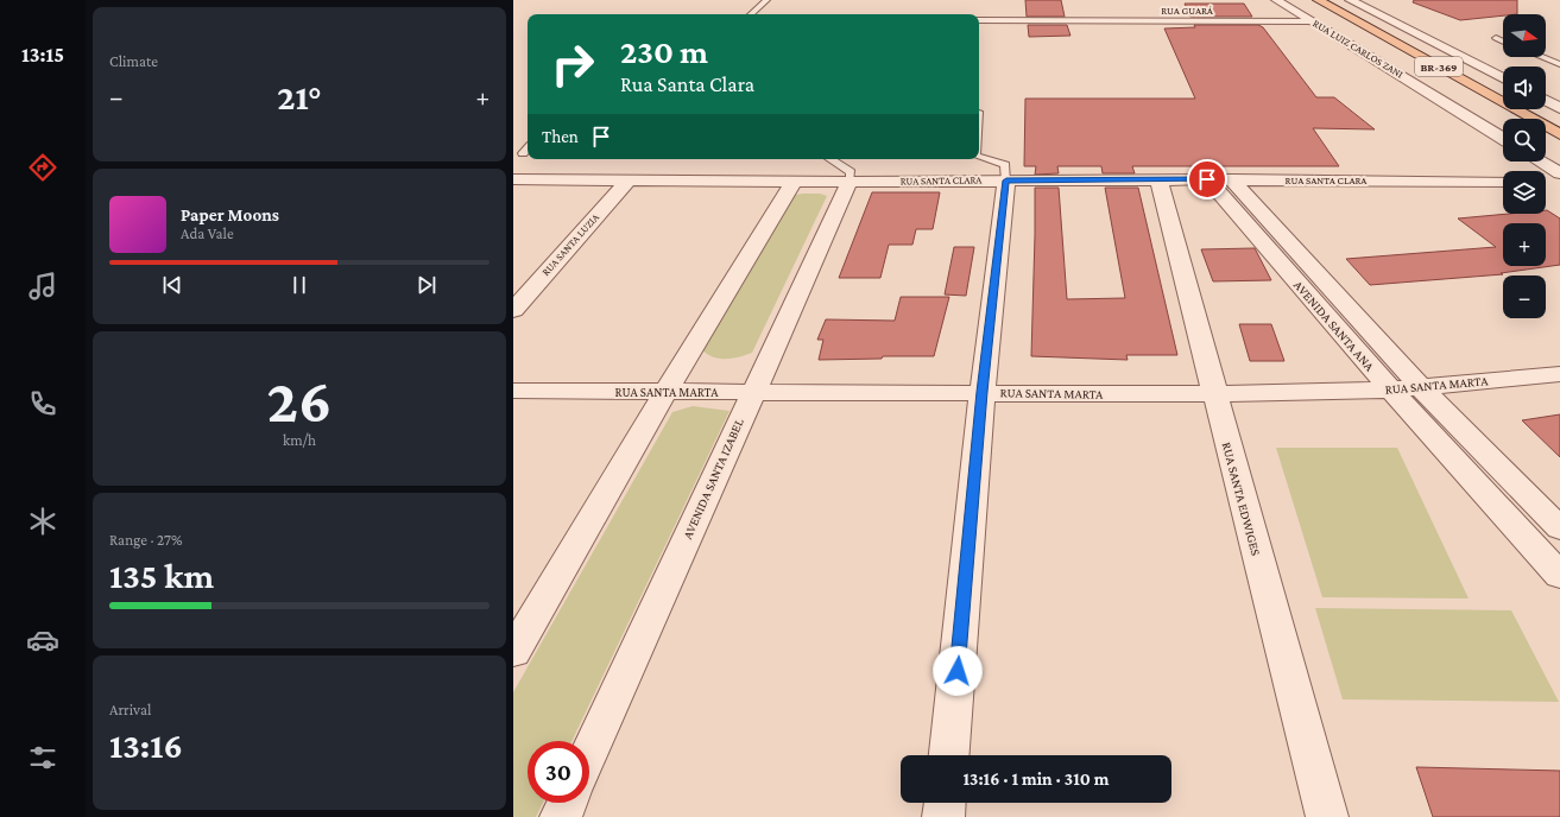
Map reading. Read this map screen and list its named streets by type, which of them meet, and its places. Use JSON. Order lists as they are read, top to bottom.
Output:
{
  "streets": {
    "main road": ["BR-369"],
    "street": [
      "RUA LUIZ CARLOS ZANI",
      "RUA SANTA CLARA",
      "RUA SANTA LUZIA",
      "AVENIDA SANTA ANA",
      "RUA SANTA MARTA",
      "AVENIDA SANTA IZABEL",
      "RUA SANTA EDWIGES"
    ],
    "lane": ["RUA GUARÁ"]
  },
  "crossings": [
    ["RUA GUARÁ", "RUA LUIZ CARLOS ZANI"],
    ["RUA SANTA CLARA", "RUA SANTA LUZIA"],
    ["RUA SANTA CLARA", "AVENIDA SANTA ANA"],
    ["RUA SANTA CLARA", "AVENIDA SANTA IZABEL"],
    ["RUA SANTA CLARA", "RUA SANTA EDWIGES"],
    ["AVENIDA SANTA ANA", "RUA SANTA MARTA"],
    ["RUA SANTA MARTA", "AVENIDA SANTA IZABEL"],
    ["RUA SANTA MARTA", "RUA SANTA EDWIGES"]
  ],
  "north": "right",
  "page": {
    "tabs": "13:15",
    "tile": [
      "Climate",
      ["26", "km/h"],
      ["Range · 27%", "135 km"],
      ["Arrival", "13:16"]
    ],
    "map_buttons": ["+", "−"],
    "turn": ["230 m", "Rua Santa Clara"],
    "heat": ["−", "21°", "+"],
    "then": "Then",
    "song": ["Paper Moons", "Ada Vale"],
    "limit": "30",
    "trip": "13:16 · 1 min · 310 m"
  }
}
